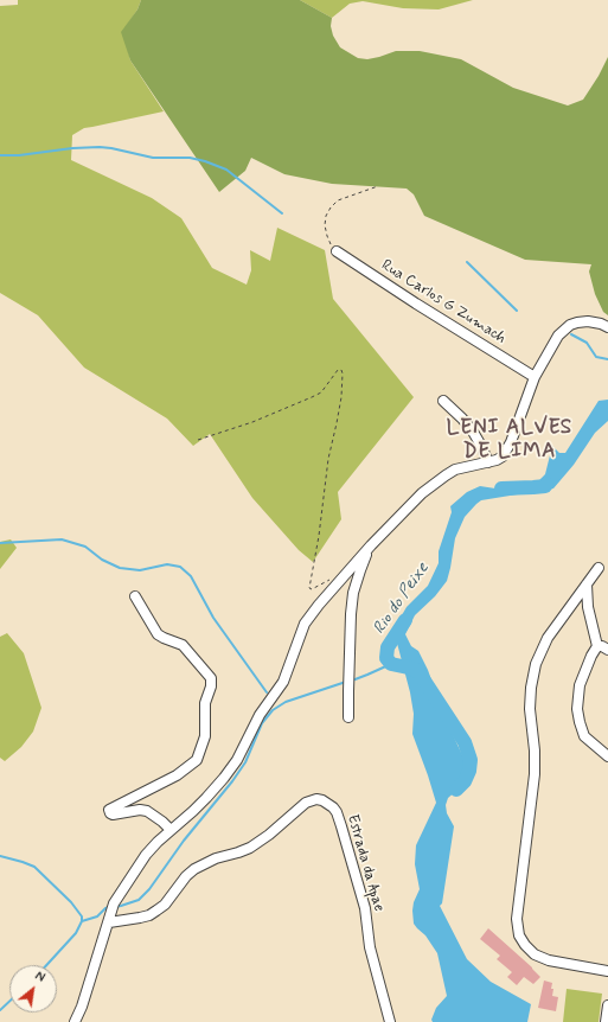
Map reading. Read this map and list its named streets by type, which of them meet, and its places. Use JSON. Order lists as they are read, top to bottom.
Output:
{
  "streets": {
    "street": ["Rua Carlos G Zumach", "Estrada da Apae"]
  },
  "districts": ["LENI ALVES DE LIMA"],
  "water": ["Rio do Peixe"],
  "north": "top right"
}
